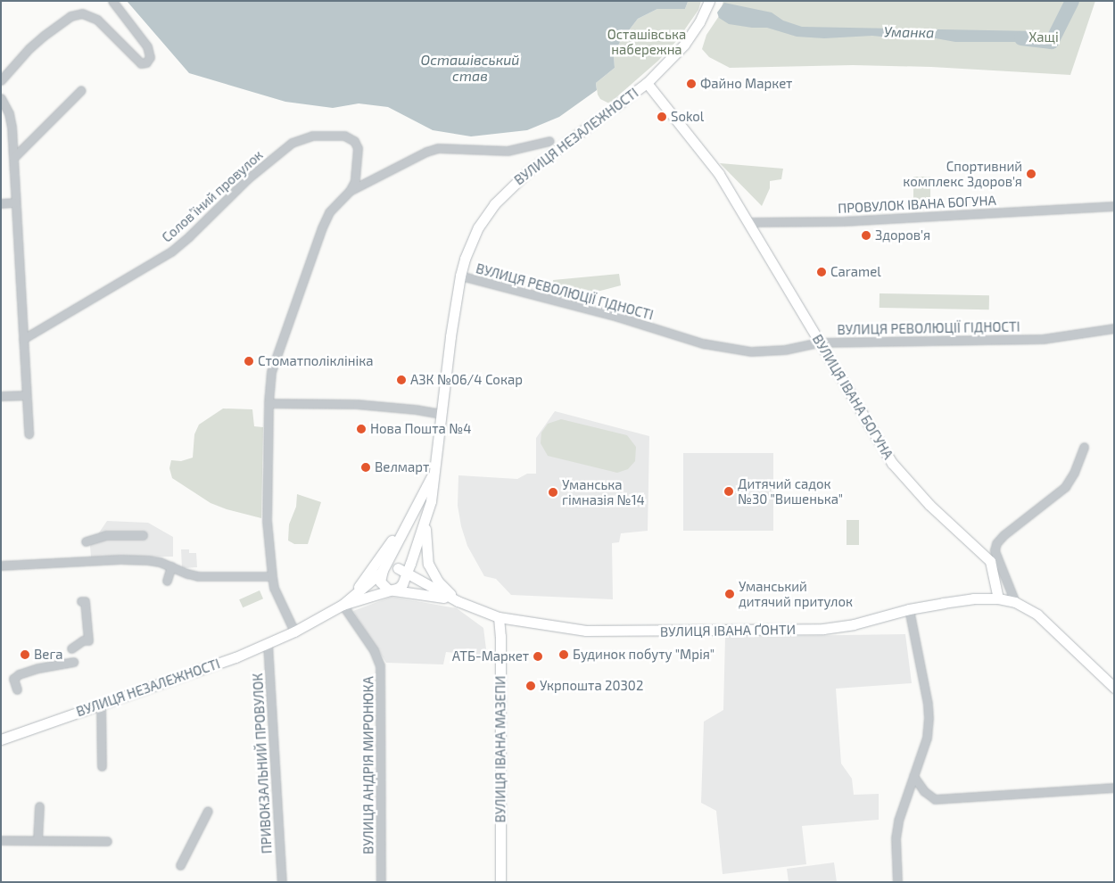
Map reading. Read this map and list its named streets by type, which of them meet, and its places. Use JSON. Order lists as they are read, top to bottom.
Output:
{
  "streets": {
    "main road": [
      "ВУЛИЦЯ НЕЗАЛЕЖНОСТІ",
      "ВУЛИЦЯ ІВАНА БОГУНА",
      "ВУЛИЦЯ ІВАНА ҐОНТИ",
      "ВУЛИЦЯ ІВАНА МАЗЕПИ"
    ],
    "street": [
      "Соловʼїний провулок",
      "ПРОВУЛОК ІВАНА БОГУНА",
      "ВУЛИЦЯ РЕВОЛЮЦІЇ ГІДНОСТІ",
      "ПРИВОКЗАЛЬНИЙ ПРОВУЛОК",
      "ВУЛИЦЯ АНДРІЯ МИРОНЮКА"
    ]
  },
  "crossings": [
    ["ВУЛИЦЯ НЕЗАЛЕЖНОСТІ", "ВУЛИЦЯ РЕВОЛЮЦІЇ ГІДНОСТІ"],
    ["ВУЛИЦЯ НЕЗАЛЕЖНОСТІ", "ВУЛИЦЯ ІВАНА БОГУНА"],
    ["ВУЛИЦЯ НЕЗАЛЕЖНОСТІ", "ВУЛИЦЯ ІВАНА ҐОНТИ"],
    ["ВУЛИЦЯ НЕЗАЛЕЖНОСТІ", "ПРИВОКЗАЛЬНИЙ ПРОВУЛОК"],
    ["ВУЛИЦЯ НЕЗАЛЕЖНОСТІ", "ВУЛИЦЯ АНДРІЯ МИРОНЮКА"],
    ["ПРОВУЛОК ІВАНА БОГУНА", "ВУЛИЦЯ ІВАНА БОГУНА"],
    ["ВУЛИЦЯ РЕВОЛЮЦІЇ ГІДНОСТІ", "ВУЛИЦЯ ІВАНА БОГУНА"],
    ["ВУЛИЦЯ ІВАНА БОГУНА", "ВУЛИЦЯ ІВАНА ҐОНТИ"],
    ["ВУЛИЦЯ ІВАНА ҐОНТИ", "ВУЛИЦЯ ІВАНА МАЗЕПИ"]
  ],
  "water": ["Уманка", "Осташівський став"],
  "parks": ["Осташівська набережна", "Хащі"],
  "places": [
    "Файно Маркет",
    "Sokol",
    "Спортивний комплекс Здоров'я",
    "Здоров'я",
    "Caramel",
    "Стоматполіклініка",
    "АЗК №06/4 Сокар",
    "Нова Пошта №4",
    "Велмарт",
    "Дитячий садок №30 \"Вишенька\"",
    "Уманська гімназія №14",
    "Уманський дитячий притулок",
    "Вега",
    "Будинок побуту \"Мрія\"",
    "АТБ-Маркет",
    "Укрпошта 20302"
  ]
}
